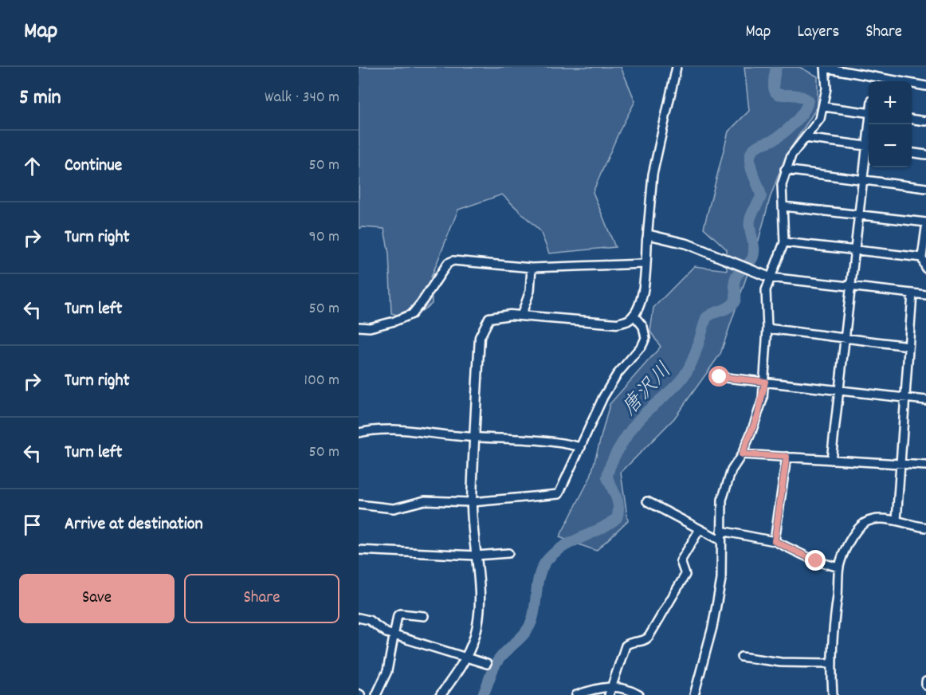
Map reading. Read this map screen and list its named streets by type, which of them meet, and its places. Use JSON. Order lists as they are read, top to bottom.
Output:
{
  "water": ["唐沢川"],
  "page": {
    "header": "Map",
    "nav": ["Map", "Layers", "Share"],
    "heading": ["5 min", "Walk · 340 m"],
    "map_buttons": ["+", "−"],
    "list": [
      ["Continue", "50 m"],
      ["Turn right", "90 m"],
      ["Turn left", "50 m"],
      ["Turn right", "100 m"],
      ["Turn left", "50 m"],
      "Arrive at destination"
    ],
    "buttons": ["Save", "Share"]
  }
}
